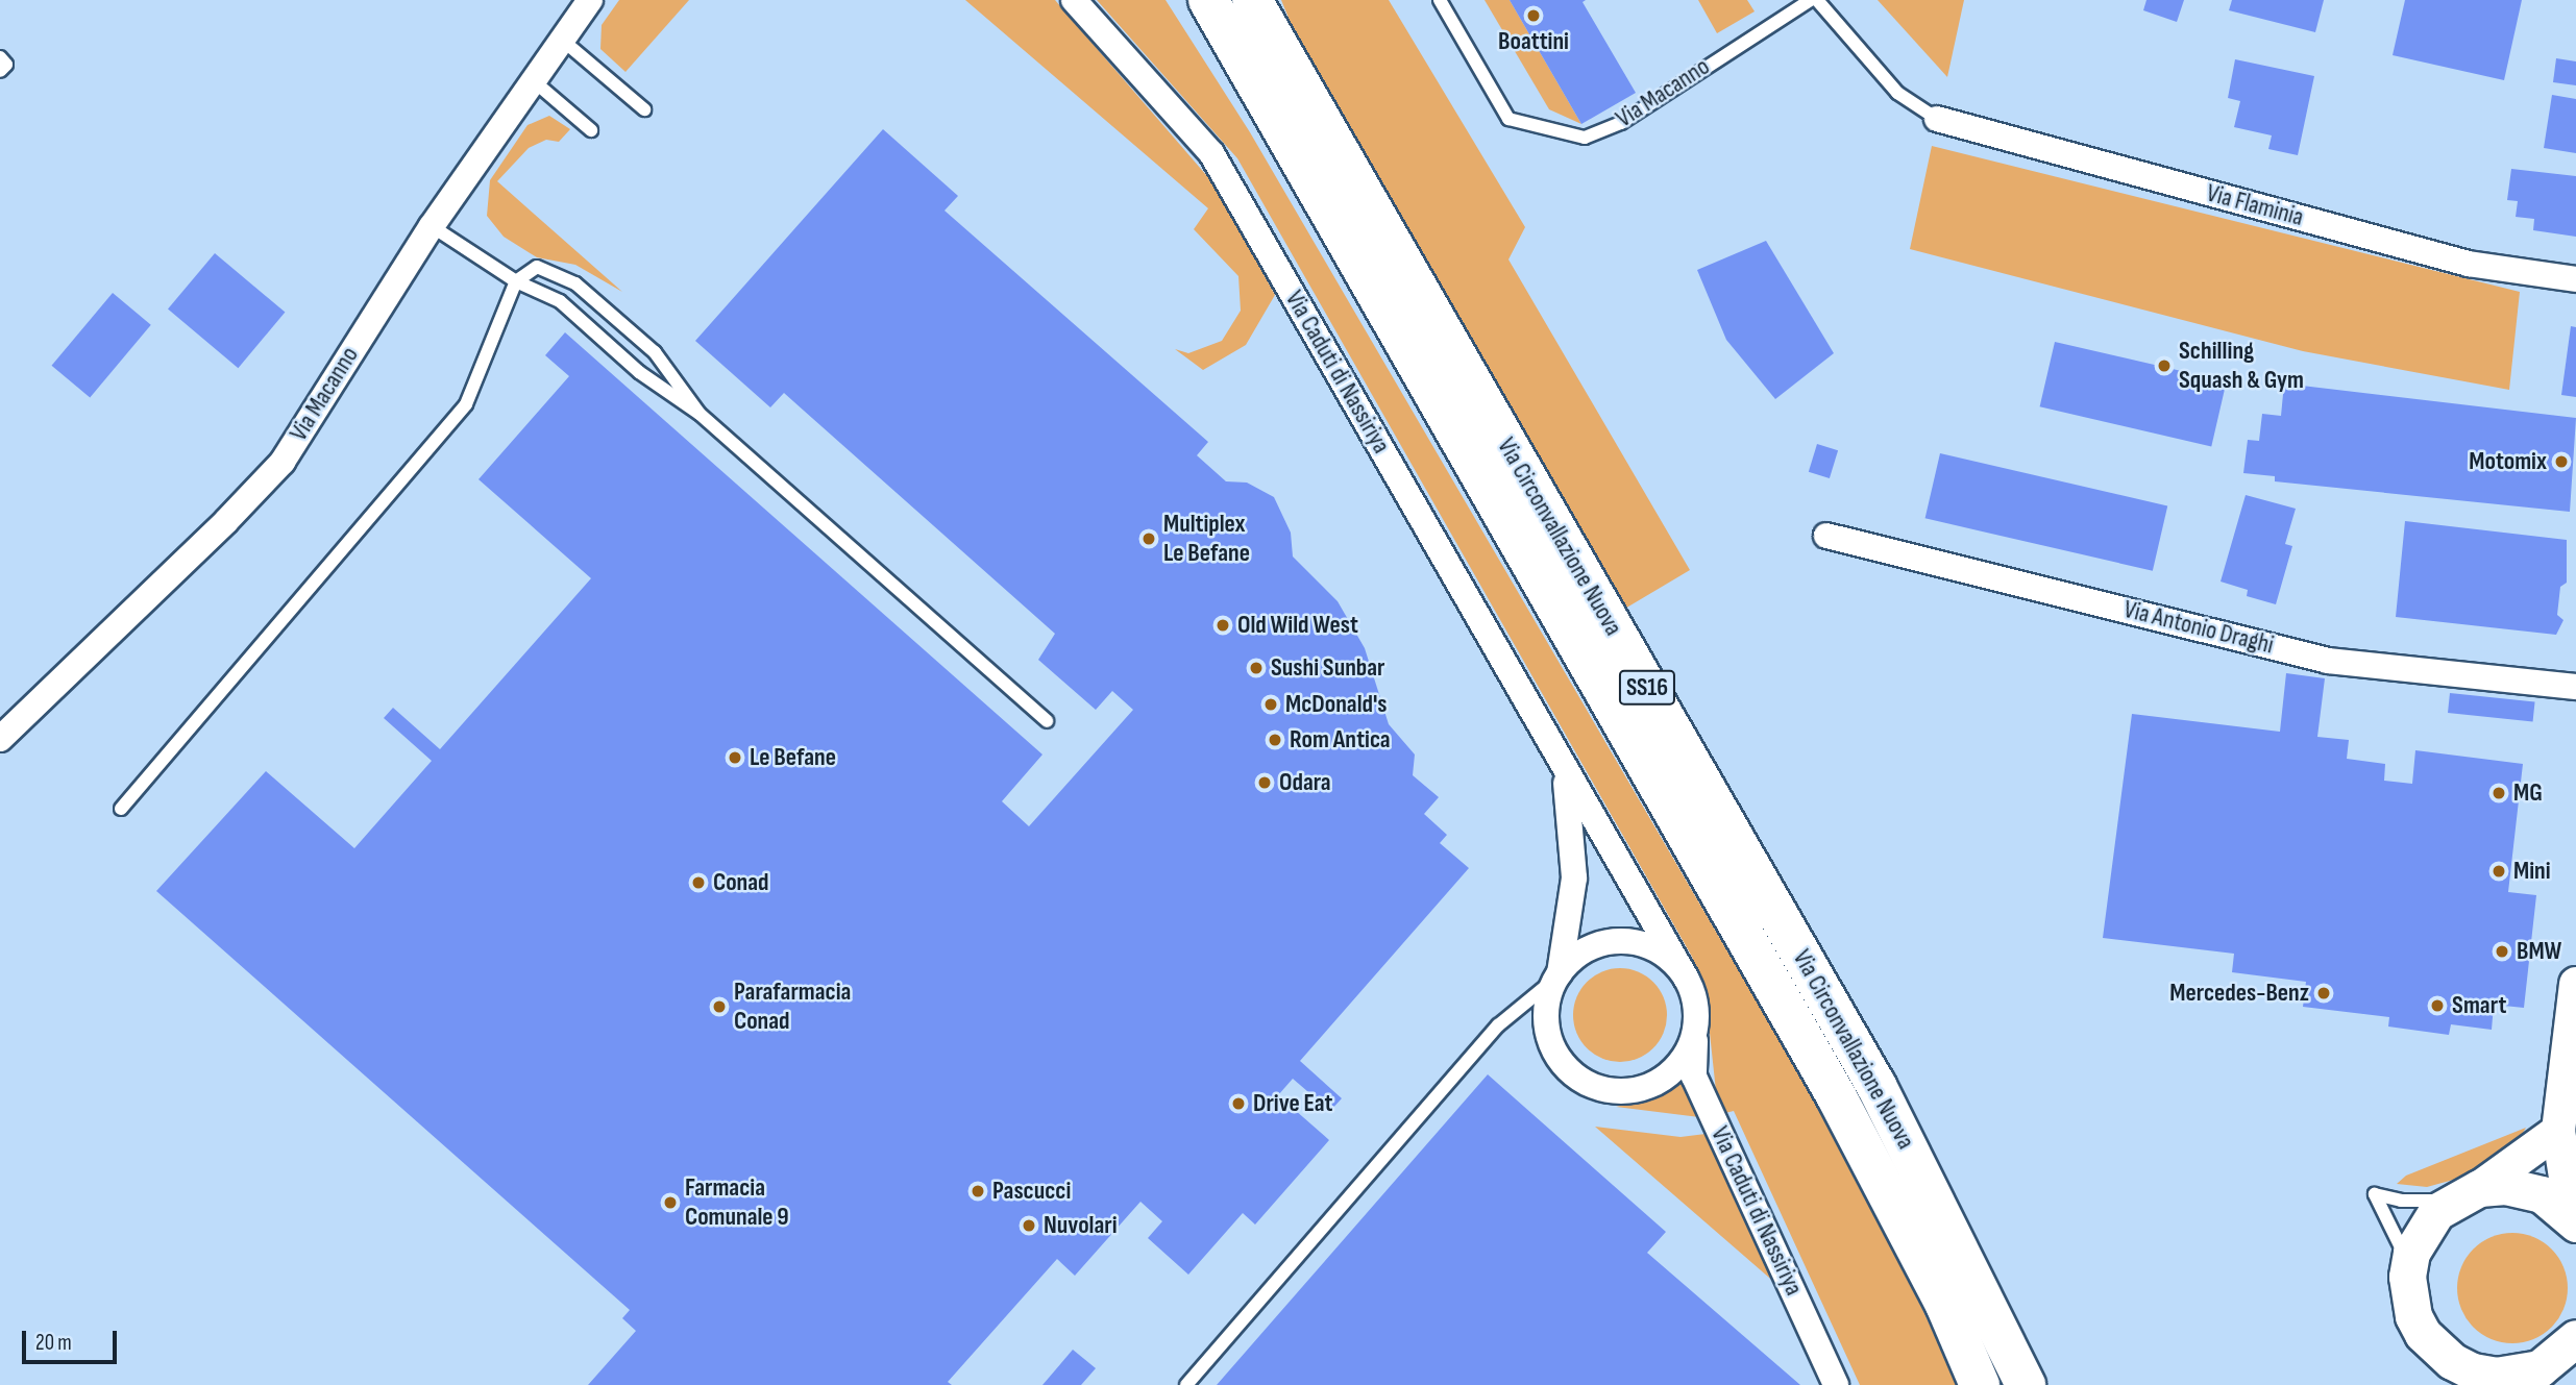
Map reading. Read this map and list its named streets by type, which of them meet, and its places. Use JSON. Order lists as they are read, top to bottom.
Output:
{
  "streets": {
    "main road": ["Via Circonvallazione Nuova", "SS16"],
    "street": [
      "Via Macanno",
      "Via Flaminia",
      "Via Caduti di Nassiriya",
      "Via Antonio Draghi"
    ]
  },
  "places": [
    "Boattini",
    "Schilling Squash & Gym",
    "Motomix",
    "Multiplex Le Befane",
    "Old Wild West",
    "Sushi Sunbar",
    "McDonald's",
    "Rom Antica",
    "Le Befane",
    "Odara",
    "MG",
    "Mini",
    "Conad",
    "BMW",
    "Mercedes-Benz",
    "Smart",
    "Parafarmacia Conad",
    "Drive Eat",
    "Pascucci",
    "Farmacia Comunale 9",
    "Nuvolari"
  ],
  "scale_bar": "20 m"
}
